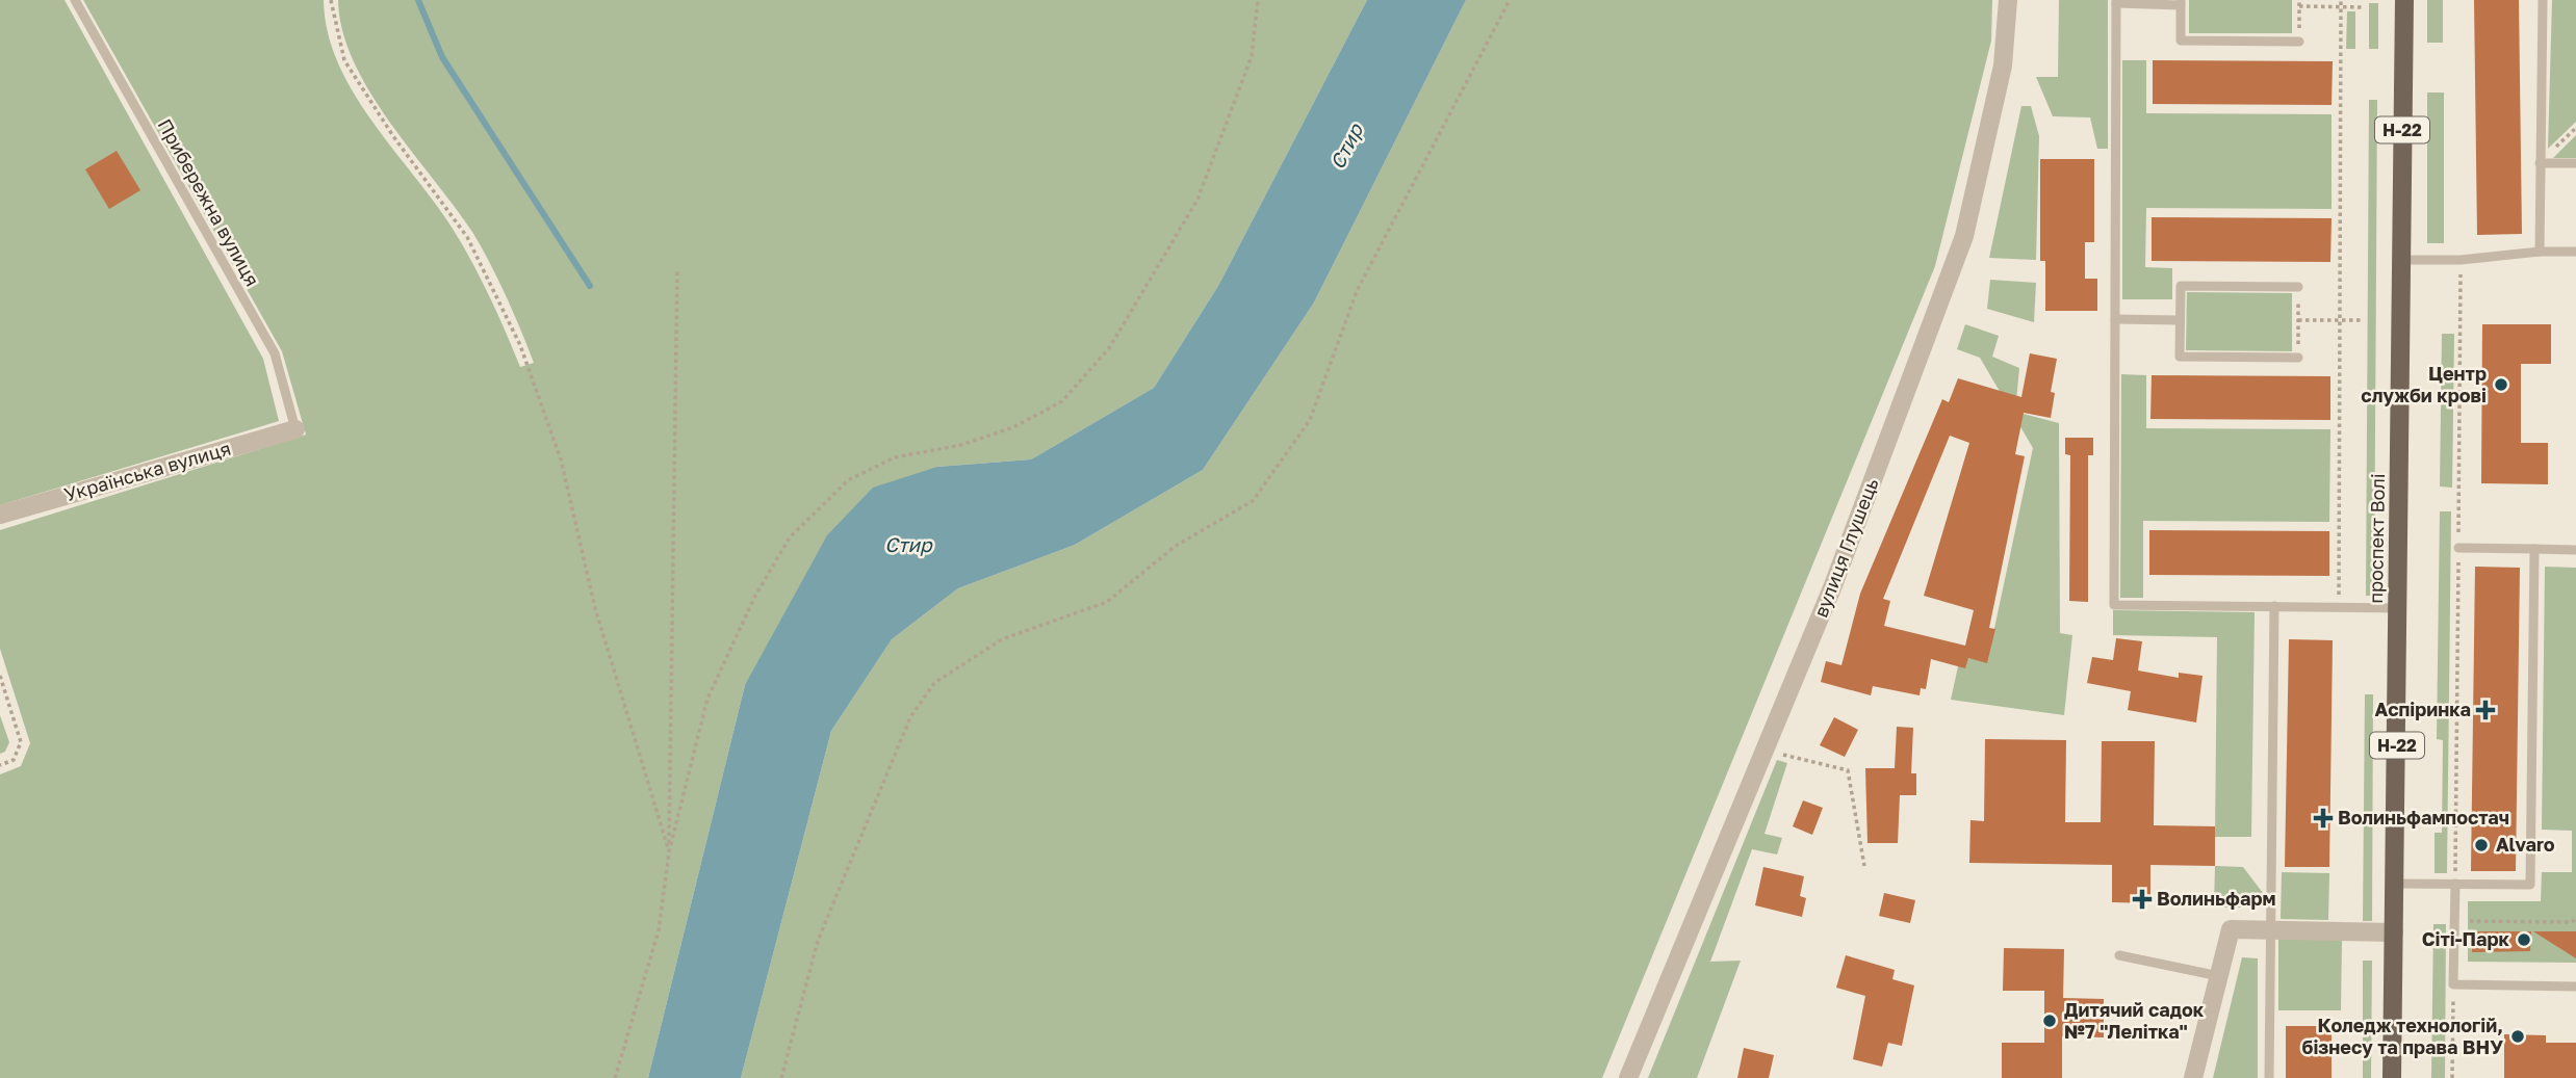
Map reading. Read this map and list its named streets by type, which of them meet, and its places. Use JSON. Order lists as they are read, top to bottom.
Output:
{
  "streets": {
    "main road": ["Н-22", "проспект Волі"],
    "street": ["Українська вулиця", "вулиця Глушець"],
    "lane": ["Прибережна вулиця"]
  },
  "crossings": [
    ["Прибережна вулиця", "Українська вулиця"]
  ],
  "water": ["Стир"],
  "places": {
    "other": [
      "Центр служби крові",
      "Alvaro",
      "Сіті-Парк",
      "Дитячий садок №7 \"Лелітка\"",
      "Коледж технологій, бізнесу та права ВНУ"
    ],
    "health": ["Аспіринка", "Волиньфампостач", "Волиньфарм"]
  }
}
